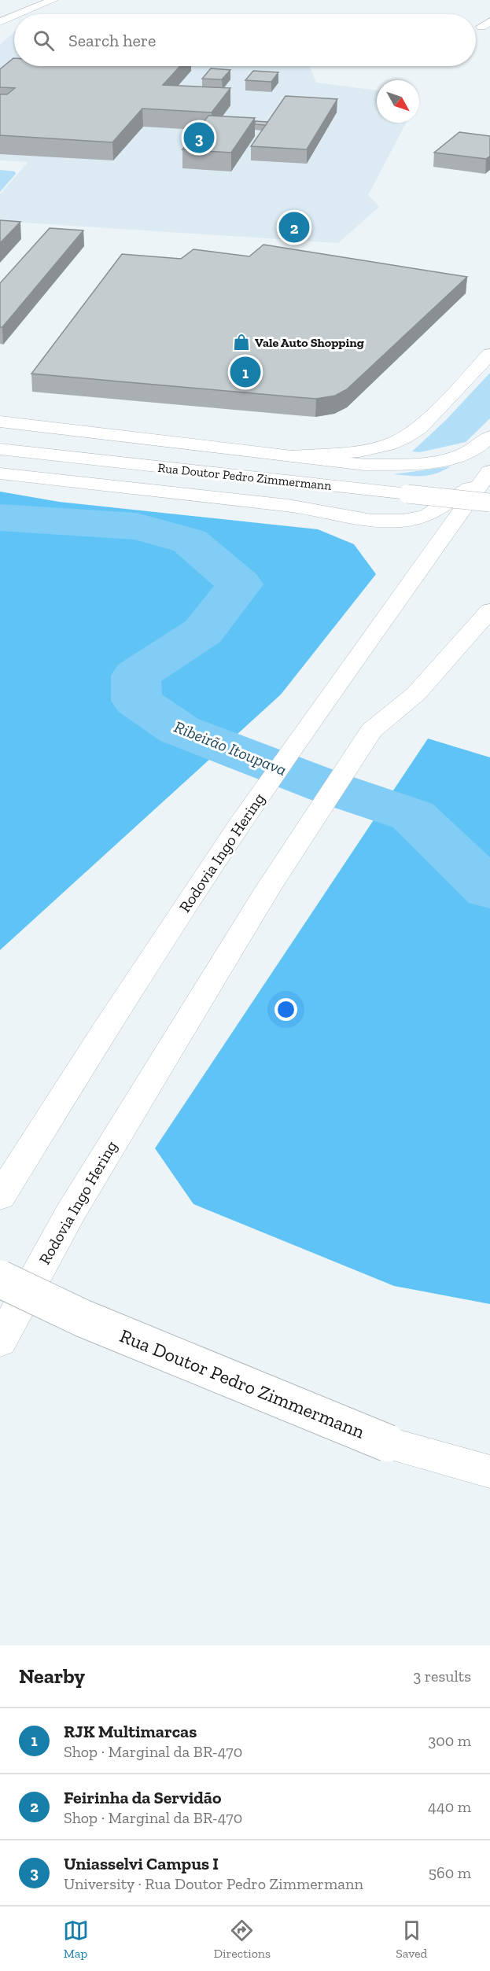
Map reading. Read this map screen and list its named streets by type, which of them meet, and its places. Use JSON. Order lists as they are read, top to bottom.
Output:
{
  "streets": {
    "main road": ["Rua Doutor Pedro Zimmermann", "Rodovia Ingo Hering"]
  },
  "water": ["Ribeirão Itoupava"],
  "places": {
    "shop": ["Vale Auto Shopping"]
  },
  "north": "bottom right",
  "page": {
    "search": "Search here",
    "pins": ["3", "2", "1"],
    "heading": ["Nearby", "3 results"],
    "list": [
      {
        "mark": "1",
        "name": "RJK Multimarcas",
        "note": "Shop · Marginal da BR-470",
        "value": "300 m"
      },
      {
        "mark": "2",
        "name": "Feirinha da Servidão",
        "note": "Shop · Marginal da BR-470",
        "value": "440 m"
      },
      {
        "mark": "3",
        "name": "Uniasselvi Campus I",
        "note": "University · Rua Doutor Pedro Zimmermann",
        "value": "560 m"
      }
    ],
    "nav": ["Map", "Directions", "Saved"]
  }
}
